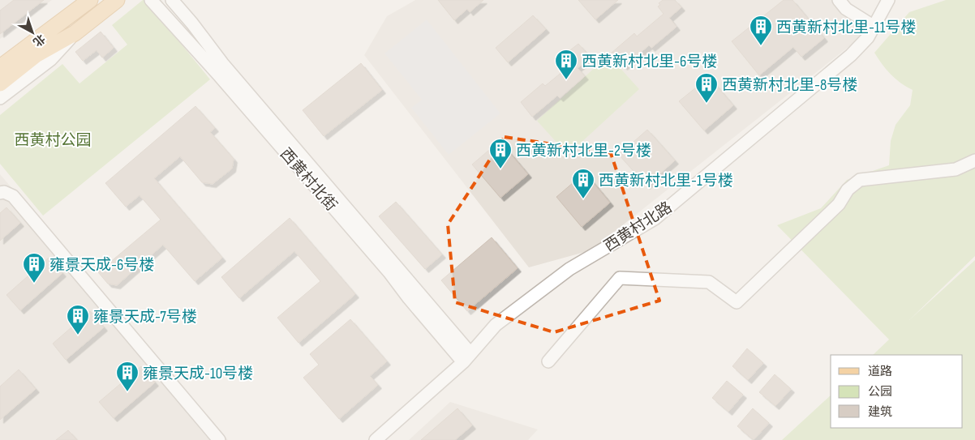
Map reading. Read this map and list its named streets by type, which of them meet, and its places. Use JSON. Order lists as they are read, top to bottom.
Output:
{
  "streets": {
    "street": ["西黄村北街", "西黄村北路"]
  },
  "crossings": [
    ["西黄村北街", "西黄村北路"]
  ],
  "parks": ["西黄村公园"],
  "places": {
    "building": [
      "西黄新村北里-11号楼",
      "西黄新村北里-6号楼",
      "西黄新村北里-8号楼",
      "西黄新村北里-2号楼",
      "西黄新村北里-1号楼",
      "雍景天成-6号楼",
      "雍景天成-7号楼",
      "雍景天成-10号楼"
    ]
  },
  "legend": ["道路", "公园", "建筑"],
  "north": "bottom right"
}
